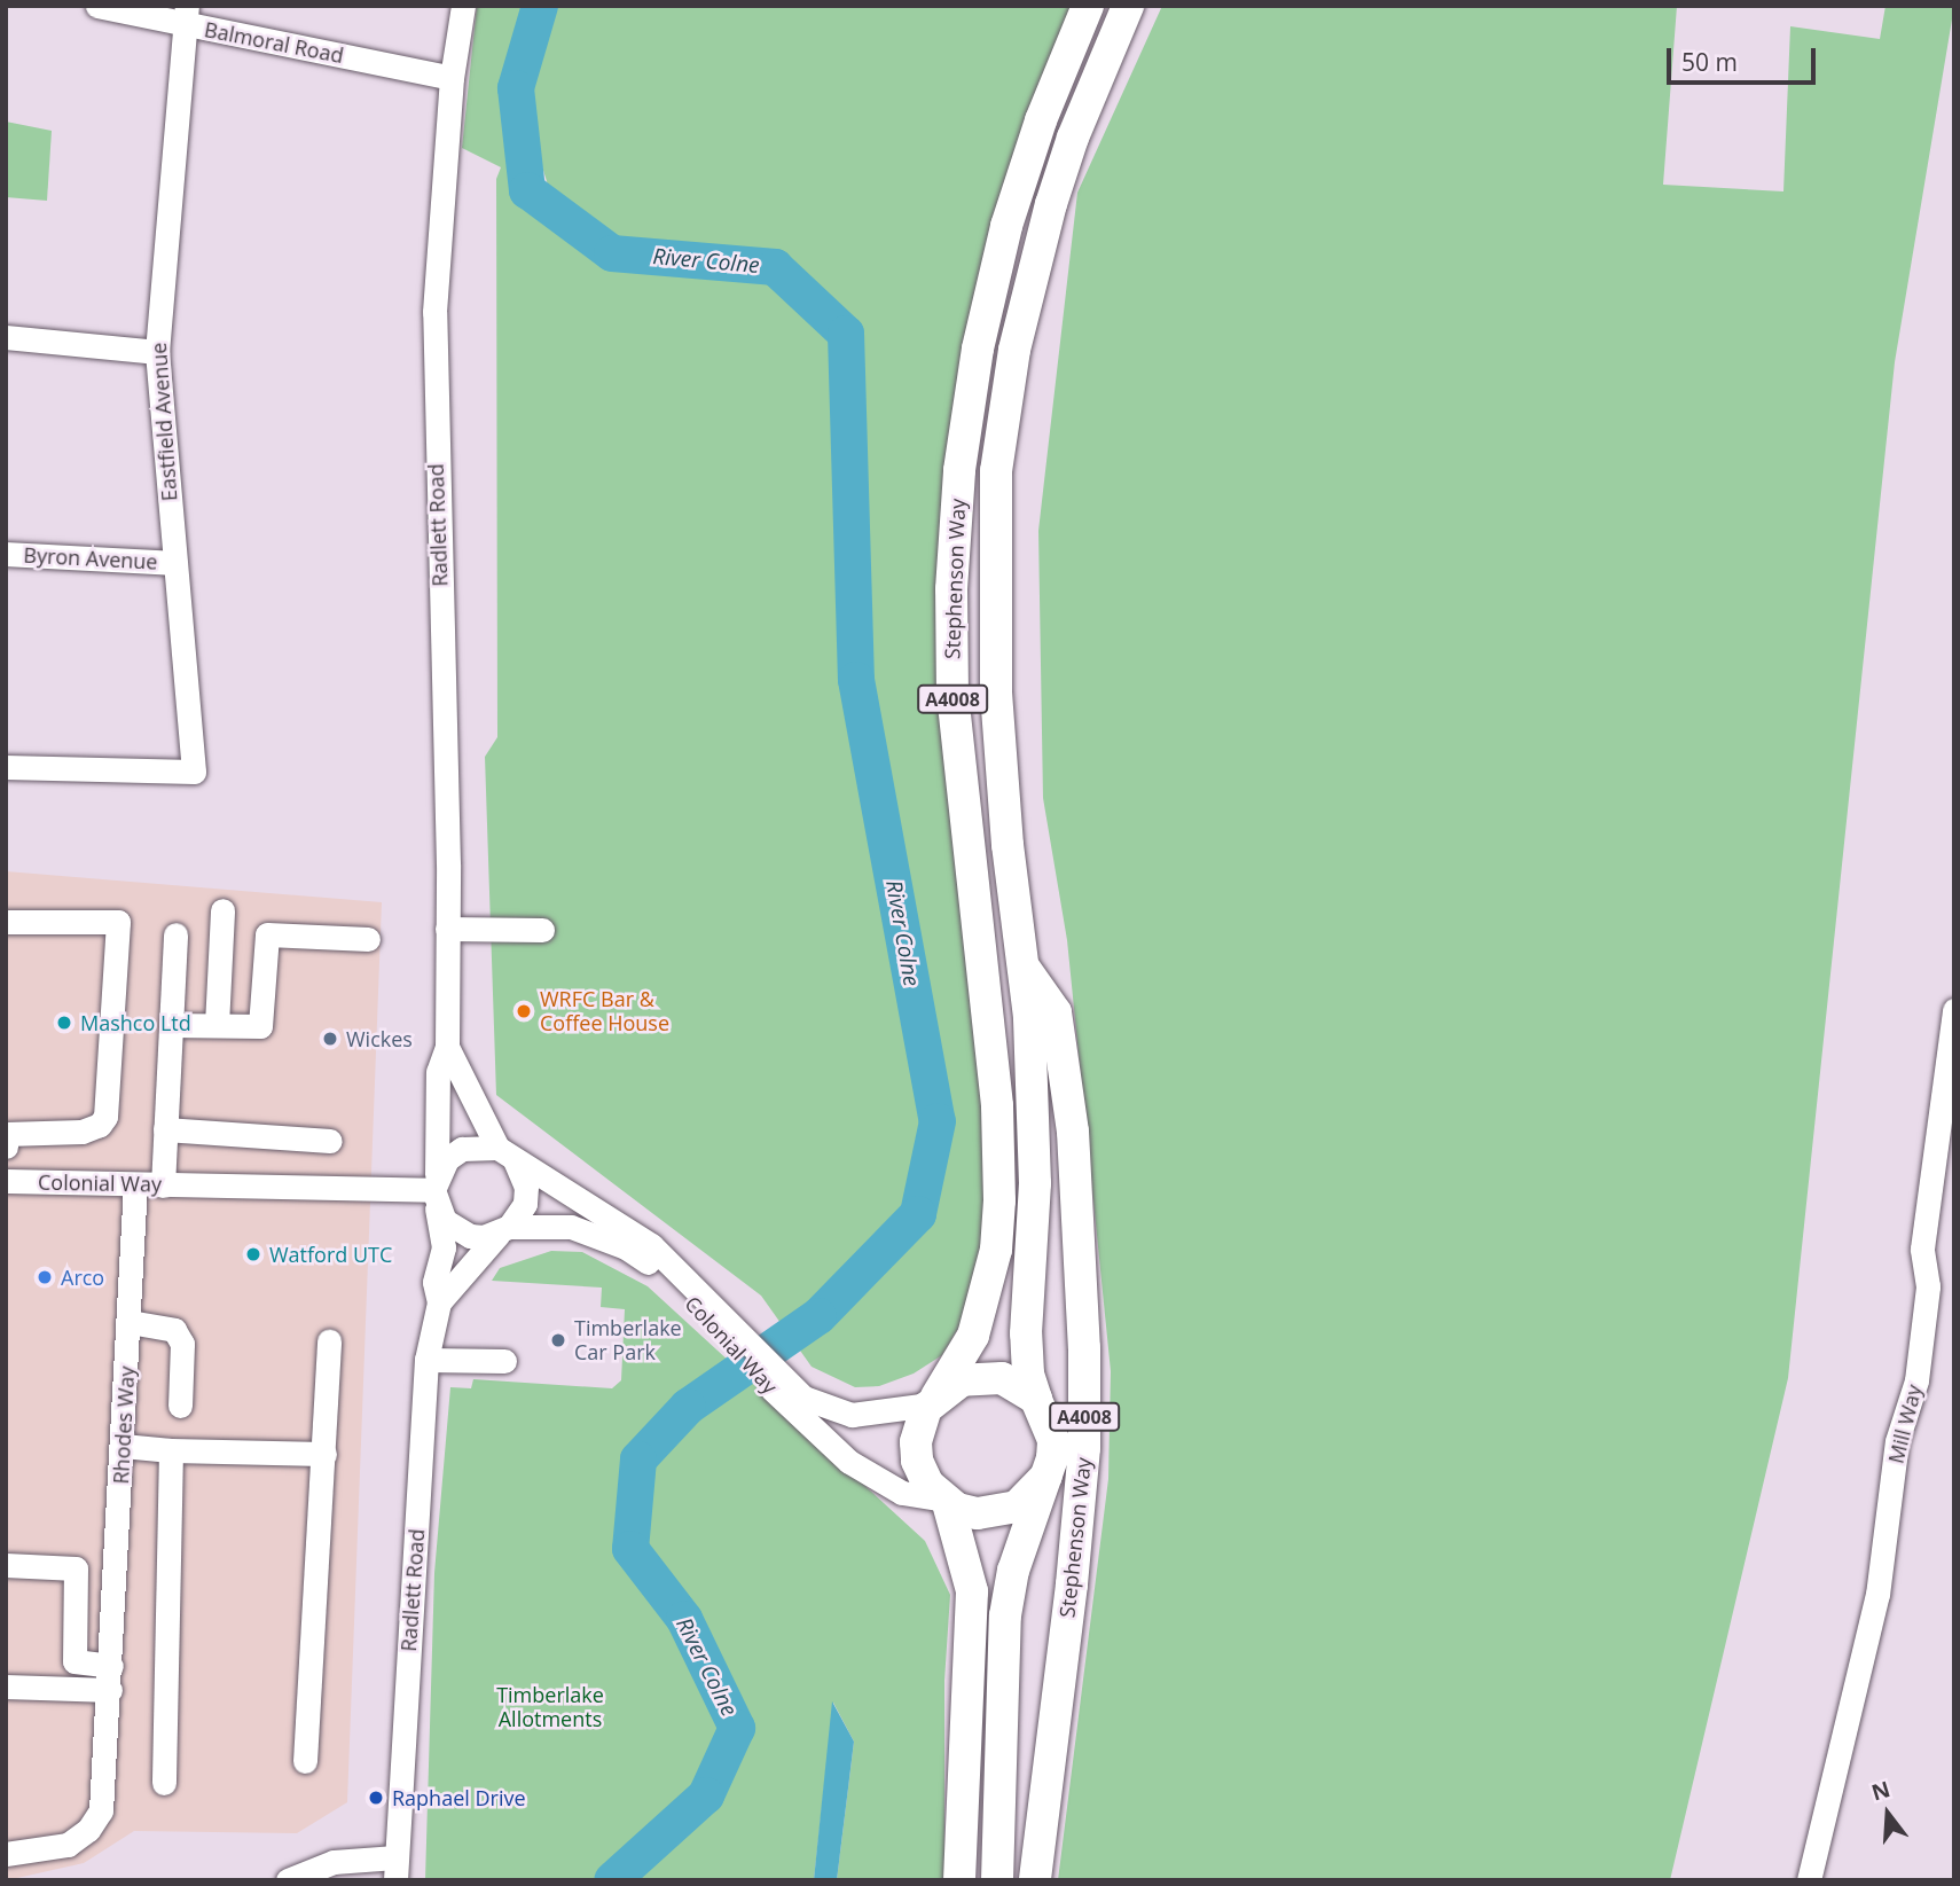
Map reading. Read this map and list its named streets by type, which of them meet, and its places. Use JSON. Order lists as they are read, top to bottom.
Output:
{
  "streets": {
    "main road": ["Stephenson Way", "A4008"],
    "street": [
      "Balmoral Road",
      "Eastfield Avenue",
      "Radlett Road",
      "Byron Avenue",
      "Colonial Way",
      "Mill Way",
      "Rhodes Way"
    ]
  },
  "crossings": [
    ["Balmoral Road", "Eastfield Avenue"],
    ["Balmoral Road", "Radlett Road"],
    ["Eastfield Avenue", "Byron Avenue"],
    ["Radlett Road", "Colonial Way"],
    ["Stephenson Way", "Colonial Way"],
    ["Colonial Way", "Rhodes Way"]
  ],
  "water": ["River Colne"],
  "parks": ["Timberlake Allotments"],
  "places": [
    "WRFC Bar & Coffee House",
    "Mashco Ltd",
    "Wickes",
    "Watford UTC",
    "Arco",
    "Timberlake Car Park",
    "Raphael Drive"
  ],
  "scale_bar": "50 m",
  "north": "top"
}
